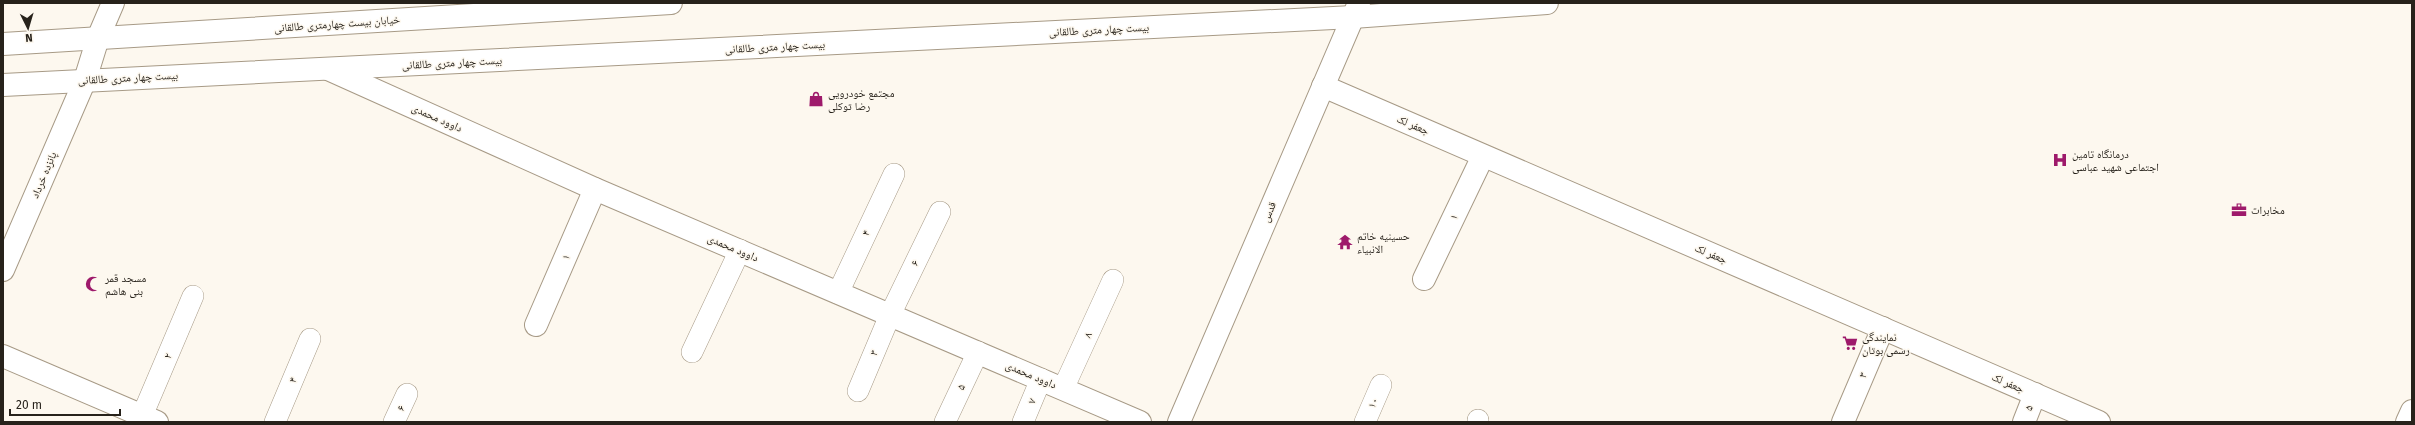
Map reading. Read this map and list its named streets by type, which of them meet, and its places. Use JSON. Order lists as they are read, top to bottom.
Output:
{
  "streets": {
    "main road": [
      "خیابان بیست چهارمتری طالقانی",
      "بیست چهار متری طالقانی",
      "داوود محمدی",
      "جعفر لک",
      "پانزده خرداد",
      "قدس",
      "۱",
      "۳",
      "۵"
    ],
    "lane": [
      "۴",
      "۶",
      "۸",
      "۲",
      "۷",
      "۱۰"
    ]
  },
  "crossings": [
    ["خیابان بیست چهارمتری طالقانی", "پانزده خرداد"],
    ["بیست چهار متری طالقانی", "داوود محمدی"],
    ["بیست چهار متری طالقانی", "پانزده خرداد"],
    ["بیست چهار متری طالقانی", "قدس"],
    ["داوود محمدی", "۱"],
    ["داوود محمدی", "۴"],
    ["داوود محمدی", "۶"],
    ["داوود محمدی", "۸"],
    ["داوود محمدی", "۳"],
    ["داوود محمدی", "۵"],
    ["داوود محمدی", "۷"],
    ["جعفر لک", "قدس"],
    ["جعفر لک", "۱"],
    ["جعفر لک", "۳"],
    ["جعفر لک", "۵"],
    ["۶", "۳"]
  ],
  "places": {
    "shop": ["مجتمع خودرویی رضا توکلی"],
    "hospital": ["درمانگاه تامین اجتماعی شهید عباسی"],
    "office": ["مخابرات"],
    "temple": ["حسینیه خاتم الانبیاء"],
    "mosque": ["مسجد قمر بنی هاشم"],
    "supermarket": ["نمایندگی رسمی بوتان"]
  },
  "scale_bar": "20 m",
  "north": "bottom"
}
